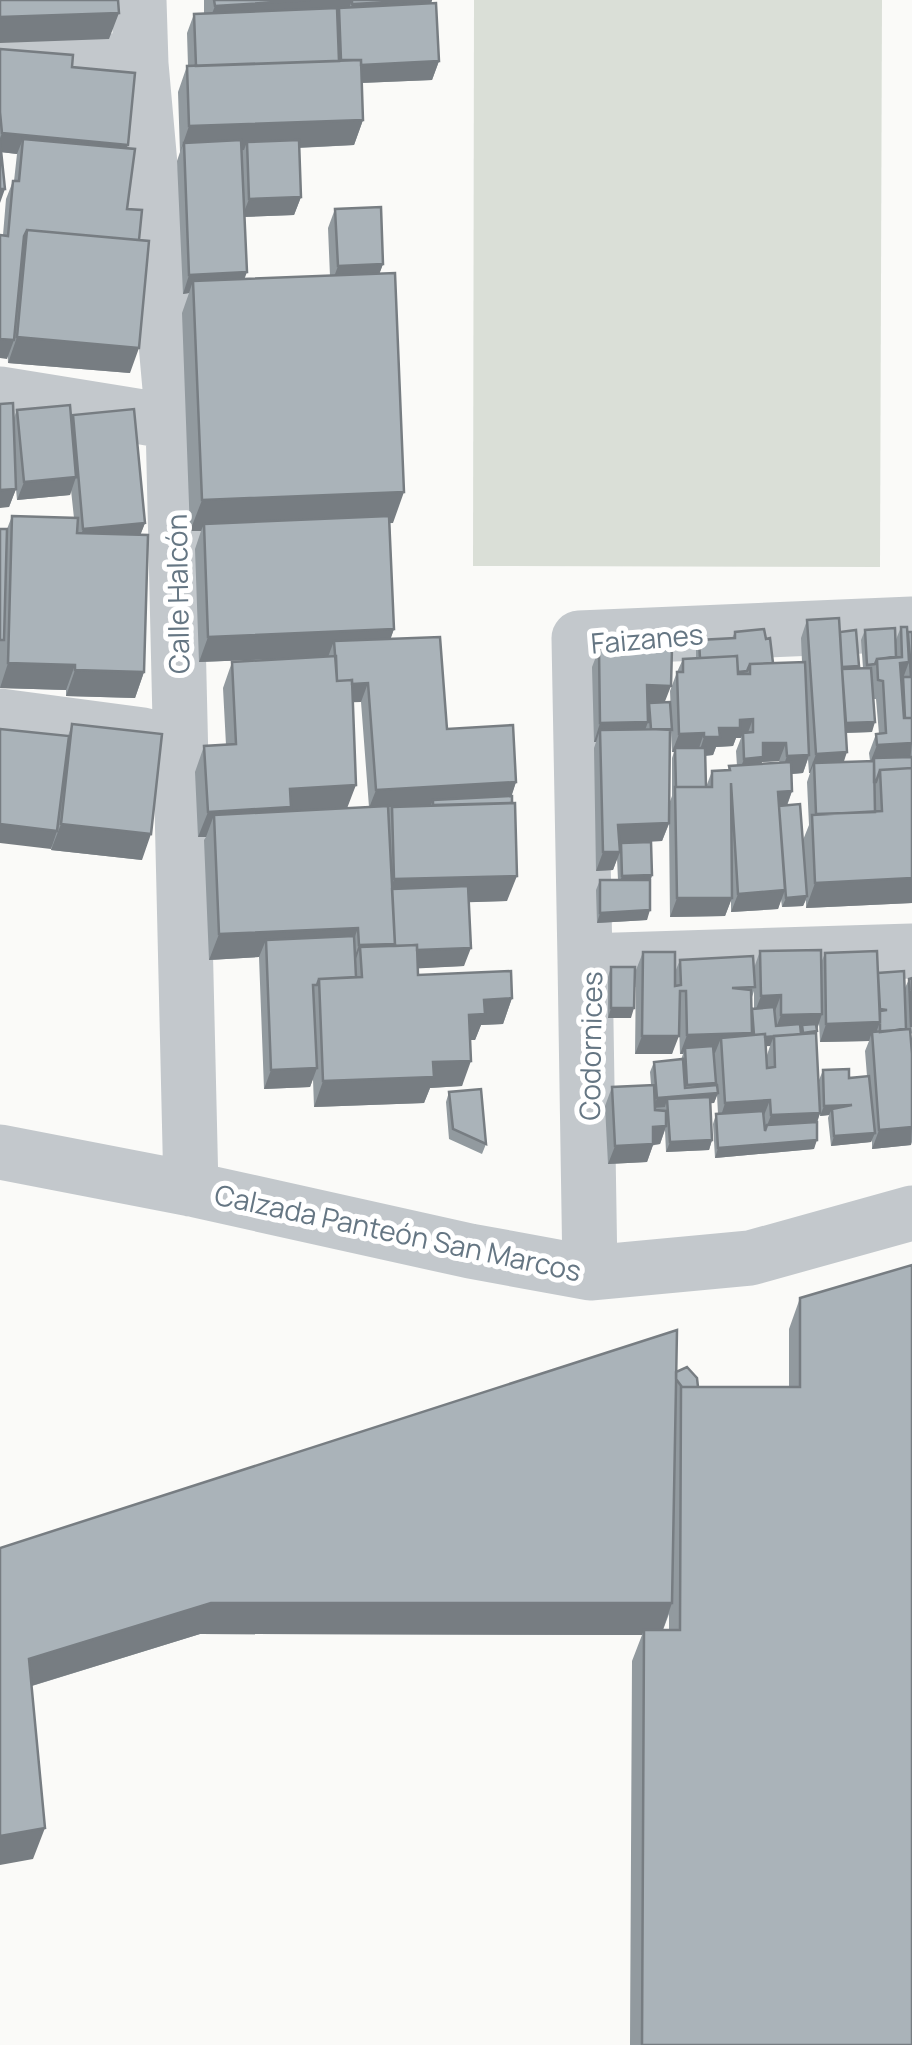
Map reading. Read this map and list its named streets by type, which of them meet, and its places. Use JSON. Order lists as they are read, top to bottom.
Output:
{
  "streets": {
    "street": [
      "Calle Halcón",
      "Faizanes",
      "Codornices",
      "Calzada Panteón San Marcos"
    ]
  },
  "crossings": [
    ["Calle Halcón", "Calzada Panteón San Marcos"],
    ["Faizanes", "Codornices"],
    ["Codornices", "Calzada Panteón San Marcos"]
  ]
}
